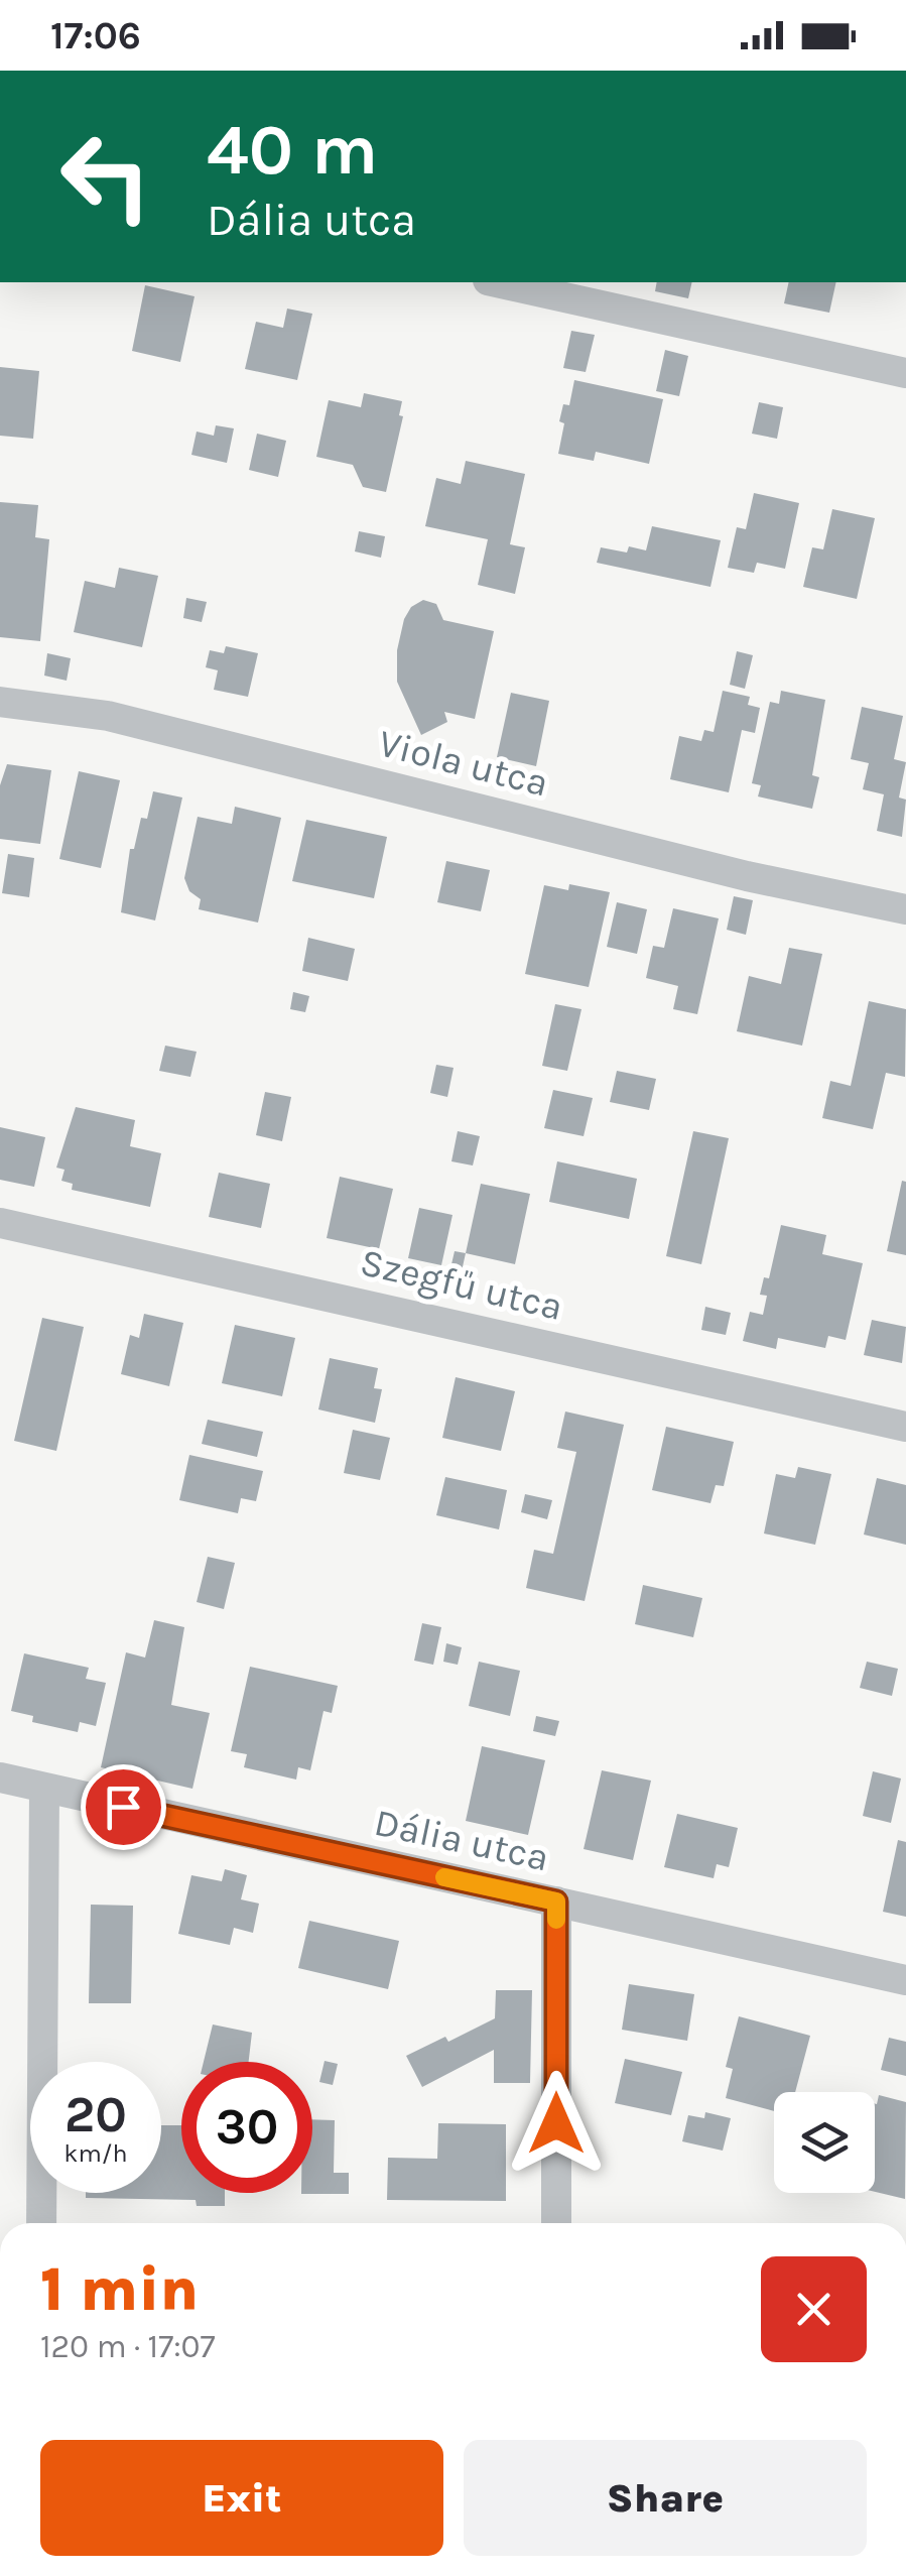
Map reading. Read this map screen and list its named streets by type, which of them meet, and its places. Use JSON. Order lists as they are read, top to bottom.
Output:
{
  "streets": {
    "street": ["Viola utca", "Szegfű utca", "Dália utca"]
  },
  "page": {
    "status": "17:06",
    "turn": ["40 m", "Dália utca"],
    "speed": "20 km/h",
    "limit": "30",
    "heading": ["1 min", "120 m · 17:07"],
    "buttons": ["Exit", "Share"]
  }
}
